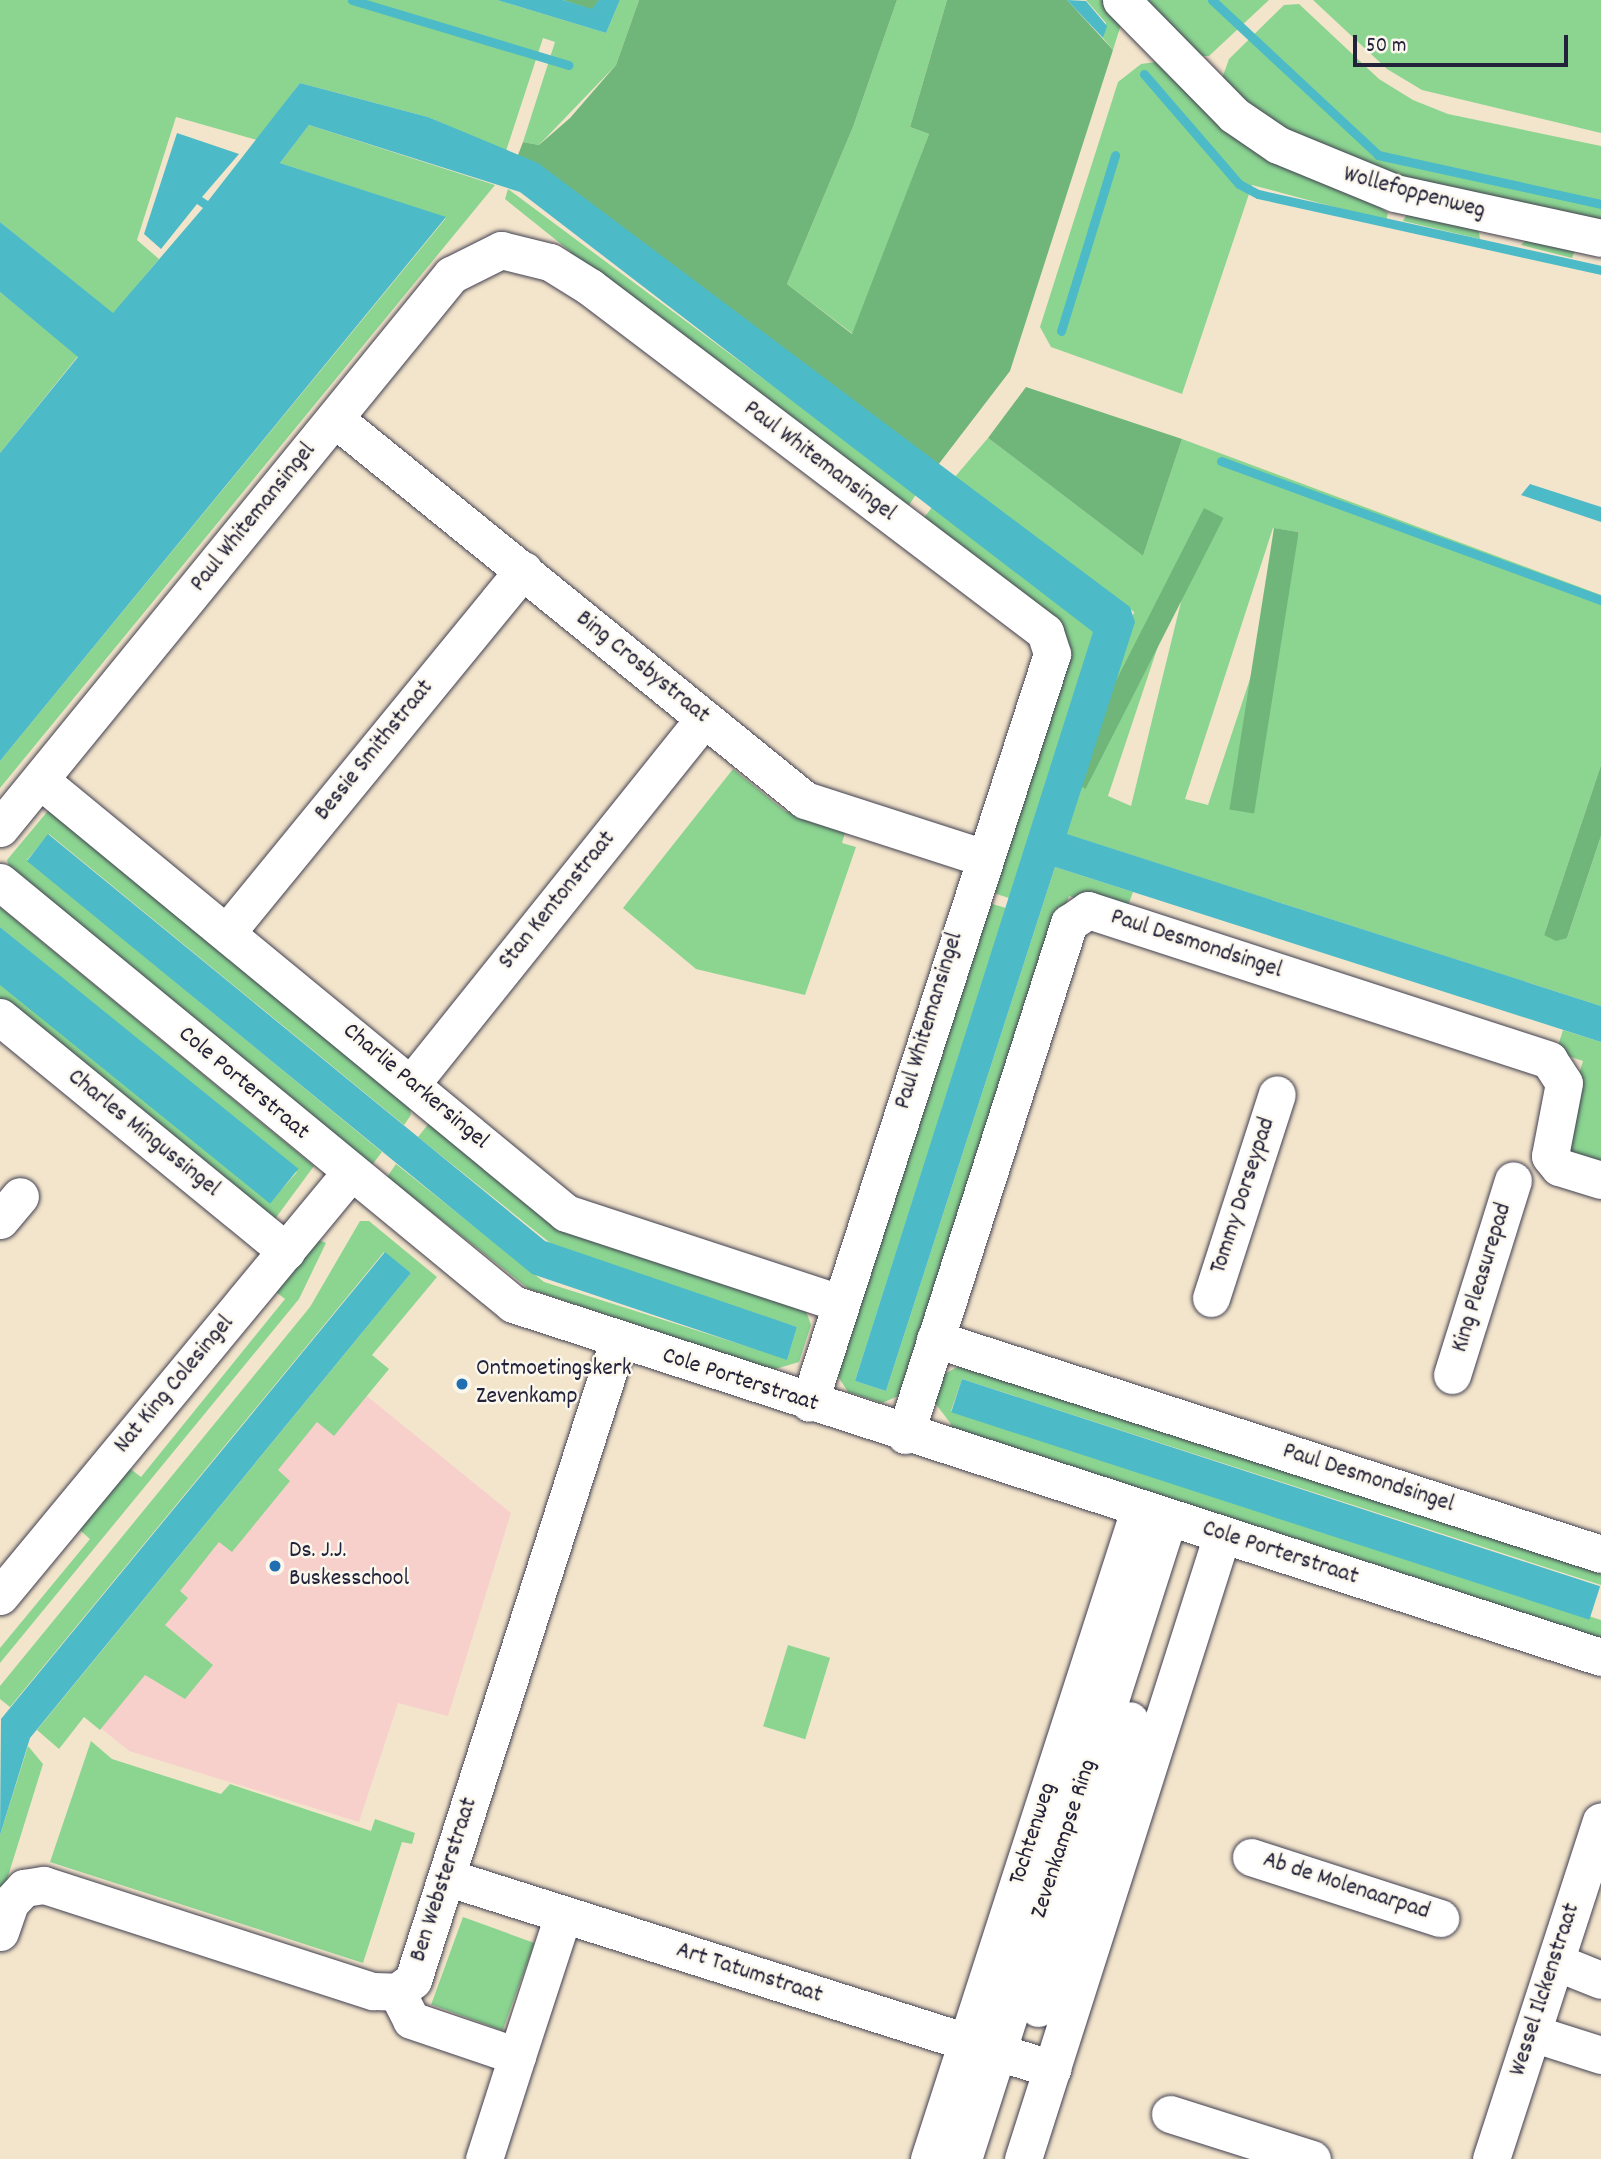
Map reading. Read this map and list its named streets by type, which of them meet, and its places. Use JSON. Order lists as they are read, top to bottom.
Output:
{
  "streets": {
    "street": [
      "Wollefoppenweg",
      "Paul Whitemansingel",
      "Bing Crosbystraat",
      "Bessie Smithstraat",
      "Stan Kentonstraat",
      "Paul Desmondsingel",
      "Cole Porterstraat",
      "Charlie Parkersingel",
      "Charles Mingussingel",
      "Tommy Dorseypad",
      "King Pleasurepad",
      "Nat King Colesingel",
      "Tochtenweg",
      "Zevenkampse Ring",
      "Ben Websterstraat",
      "Ab de Molenaarpad",
      "Art Tatumstraat",
      "Wessel Ilckenstraat"
    ]
  },
  "crossings": [
    ["Paul Whitemansingel", "Bing Crosbystraat"],
    ["Paul Whitemansingel", "Cole Porterstraat"],
    ["Paul Whitemansingel", "Charlie Parkersingel"],
    ["Bing Crosbystraat", "Bessie Smithstraat"],
    ["Bing Crosbystraat", "Stan Kentonstraat"],
    ["Bessie Smithstraat", "Charlie Parkersingel"],
    ["Stan Kentonstraat", "Charlie Parkersingel"],
    ["Paul Desmondsingel", "Cole Porterstraat"],
    ["Cole Porterstraat", "Nat King Colesingel"],
    ["Cole Porterstraat", "Tochtenweg"],
    ["Cole Porterstraat", "Zevenkampse Ring"],
    ["Cole Porterstraat", "Ben Websterstraat"],
    ["Charles Mingussingel", "Nat King Colesingel"],
    ["Tochtenweg", "Zevenkampse Ring"],
    ["Tochtenweg", "Art Tatumstraat"],
    ["Zevenkampse Ring", "Art Tatumstraat"],
    ["Ben Websterstraat", "Art Tatumstraat"]
  ],
  "places": ["Ontmoetingskerk Zevenkamp", "Ds. J.J. Buskesschool"],
  "scale_bar": "50 m"
}
